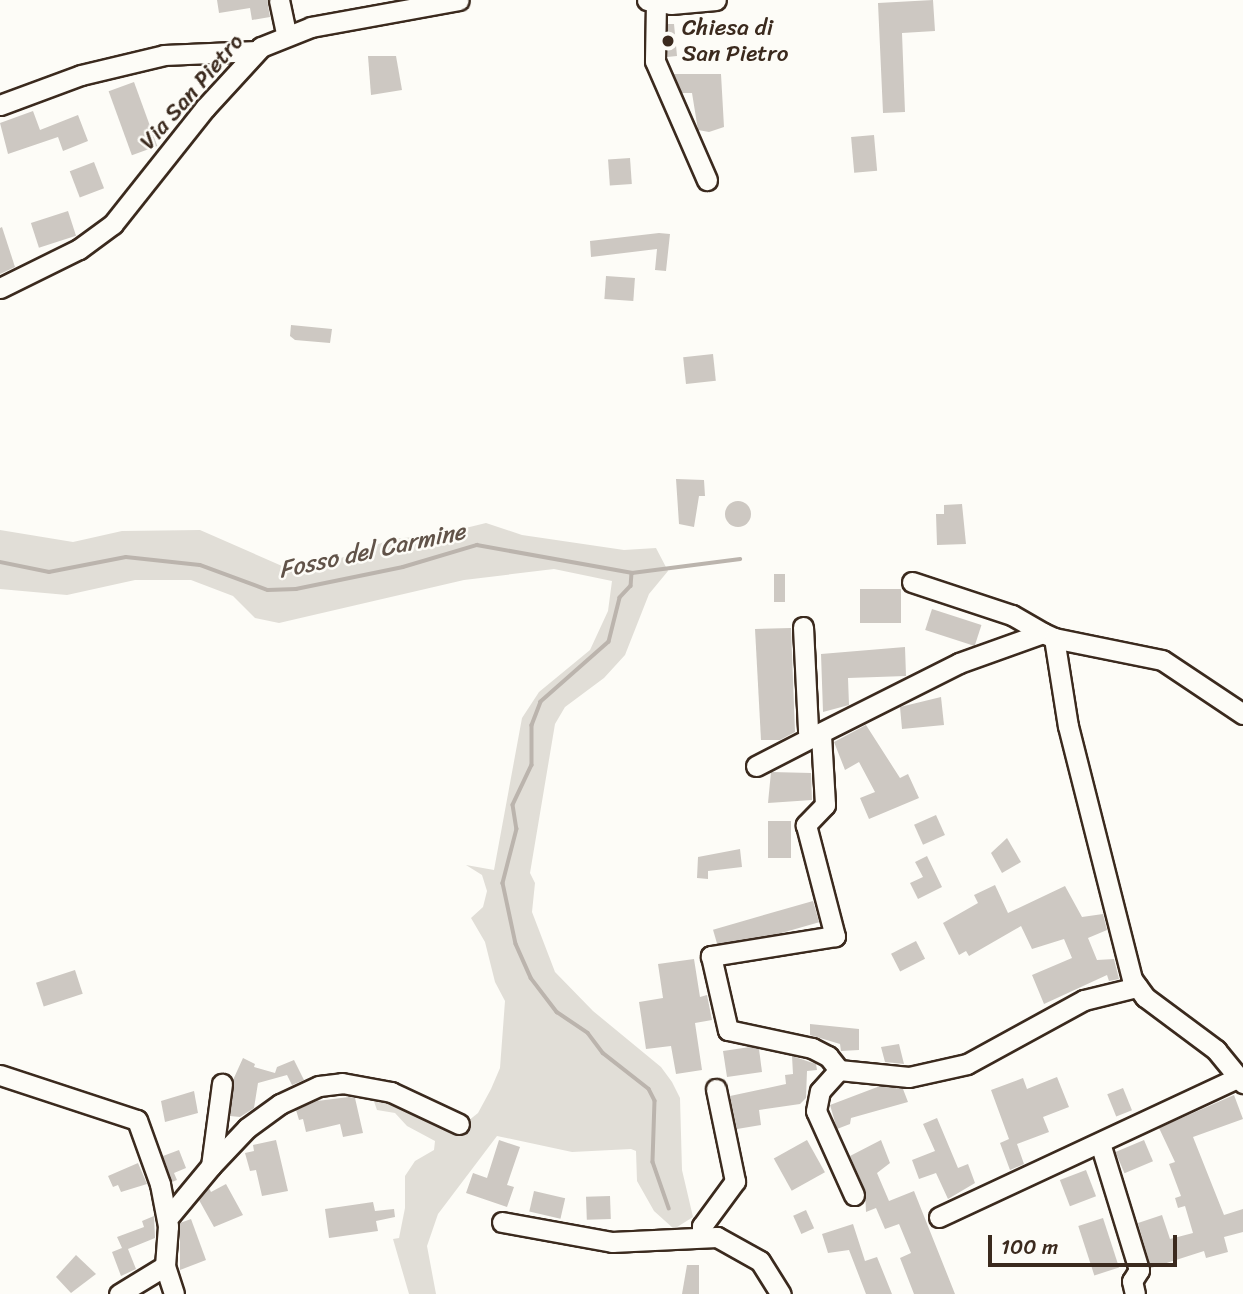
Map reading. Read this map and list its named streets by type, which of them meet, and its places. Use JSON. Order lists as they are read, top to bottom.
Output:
{
  "streets": {
    "street": ["Via San Pietro"]
  },
  "water": ["Fosso del Carmine"],
  "places": ["Chiesa di San Pietro"],
  "scale_bar": "100 m"
}
